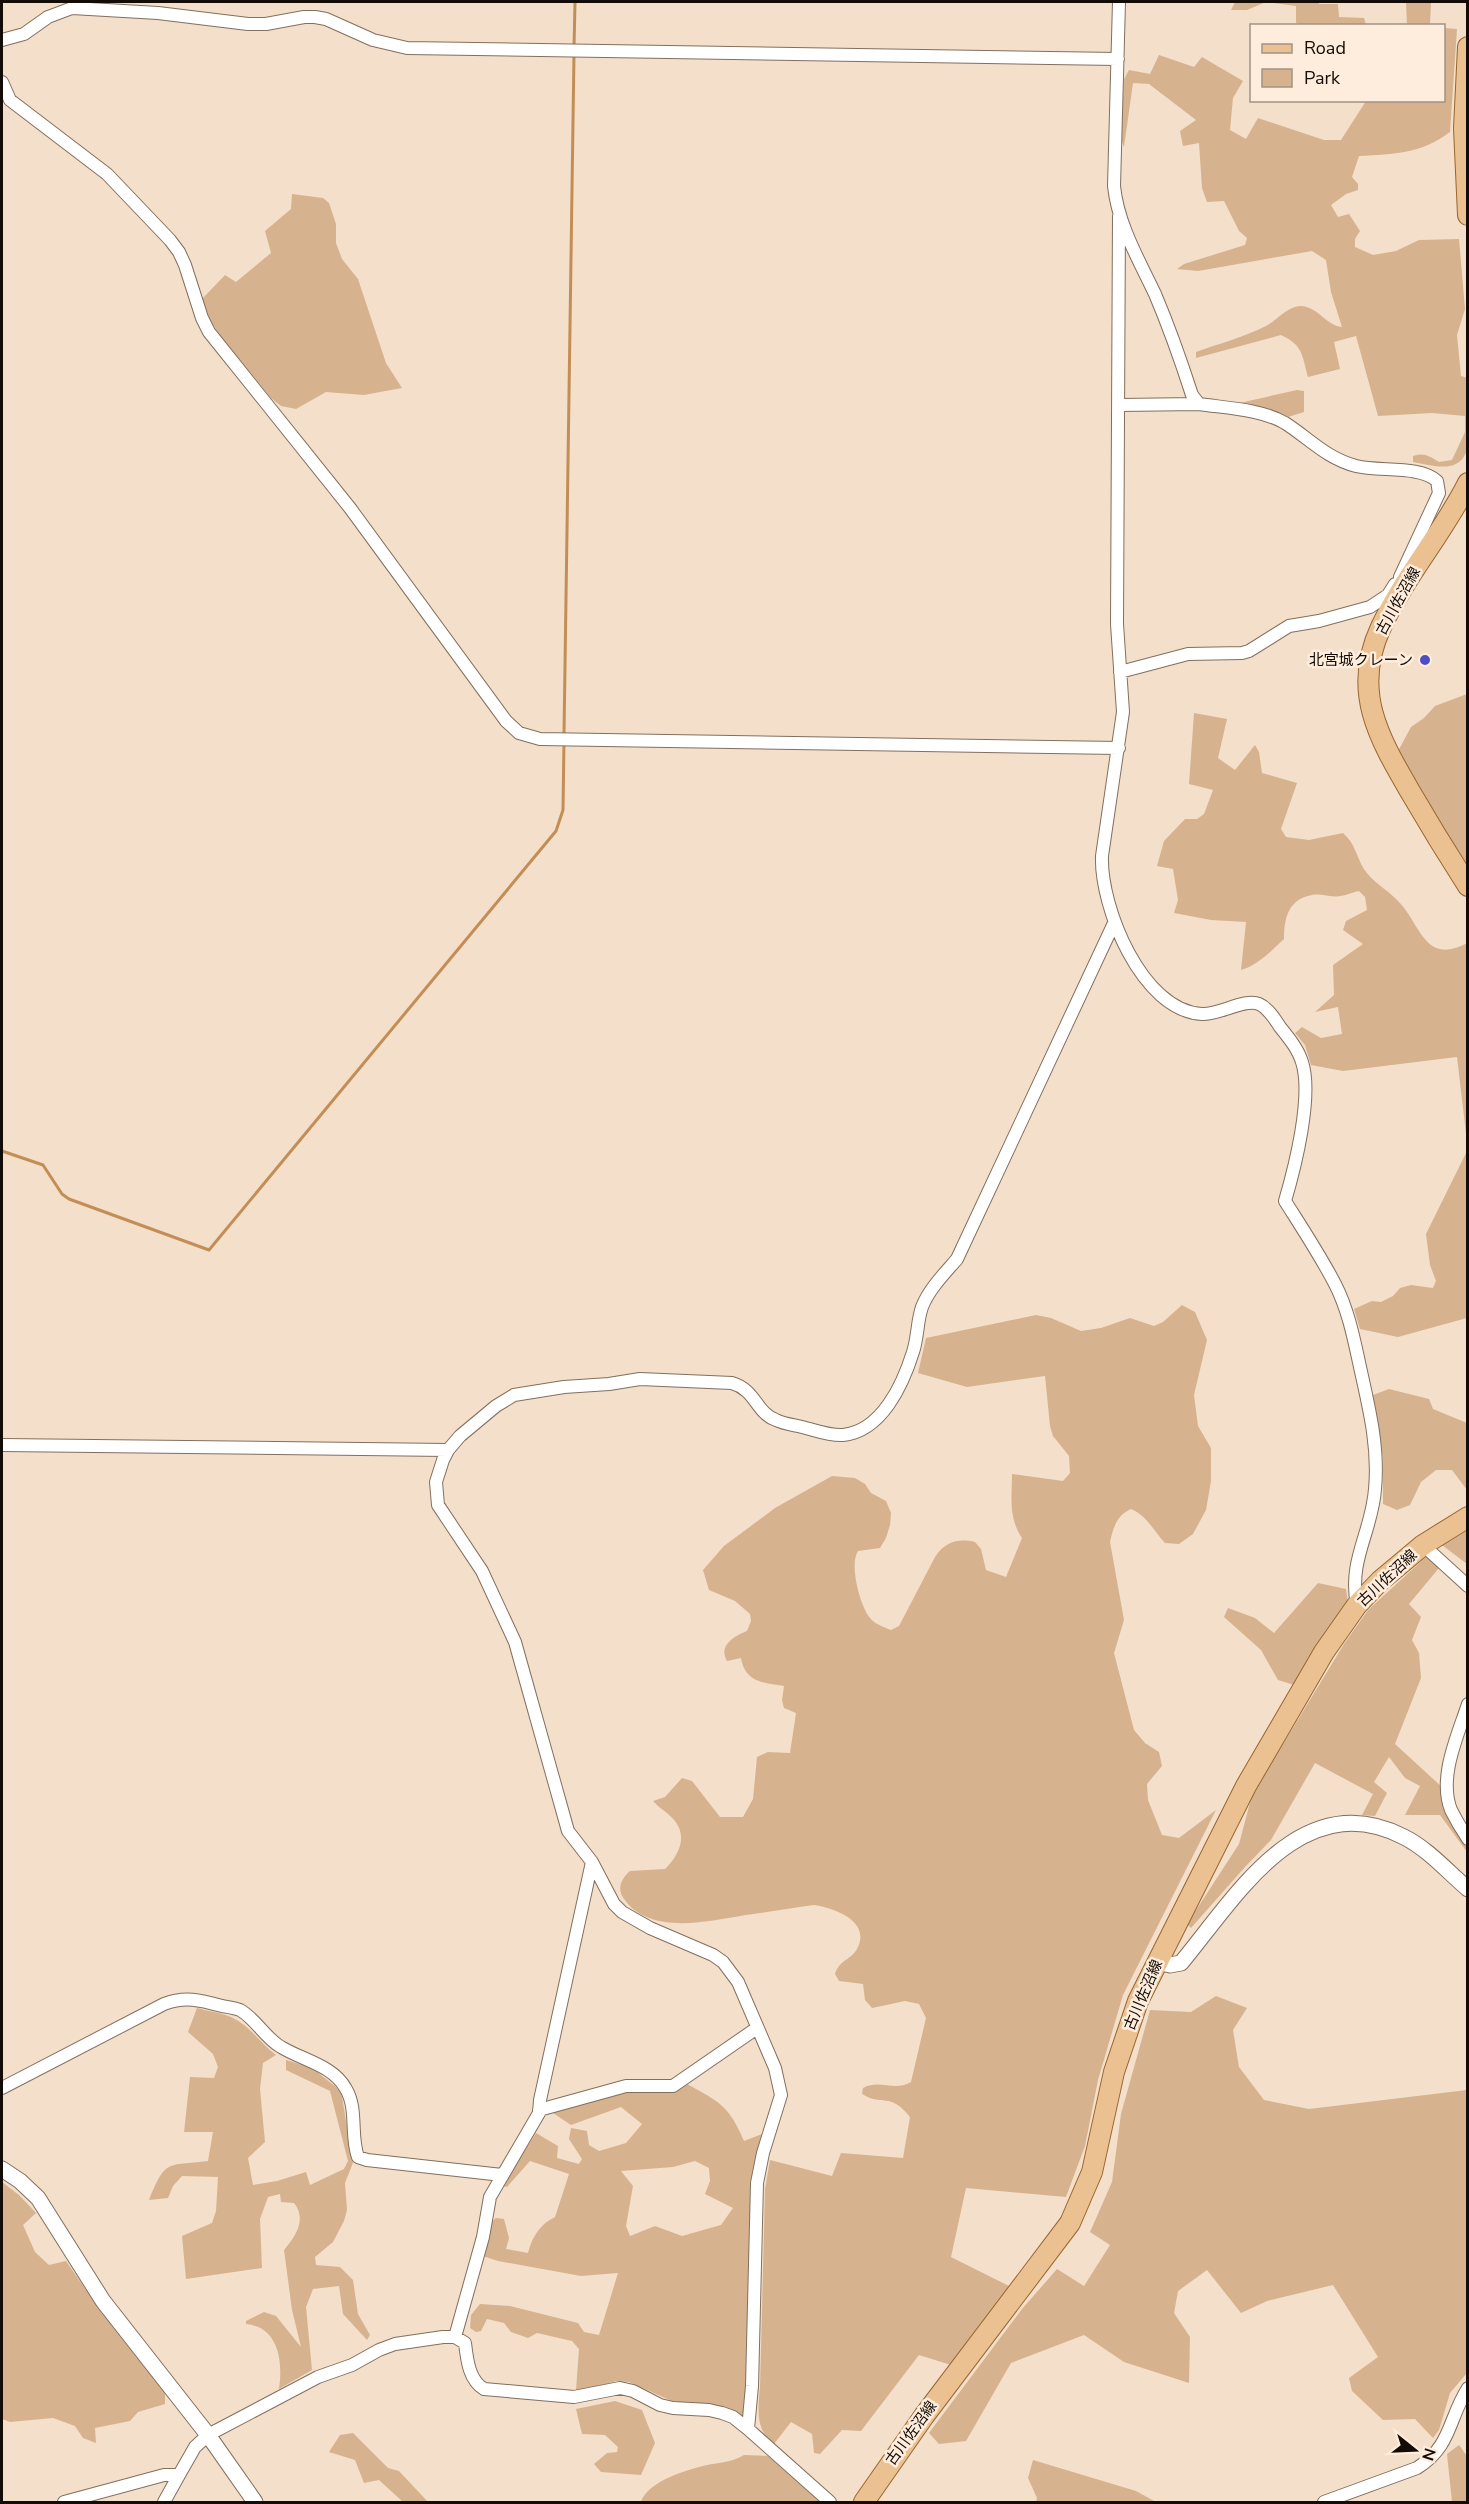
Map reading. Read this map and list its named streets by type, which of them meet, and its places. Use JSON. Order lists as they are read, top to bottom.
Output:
{
  "streets": {
    "main road": ["古川佐沼線"]
  },
  "places": ["北宮城クレーン"],
  "legend": ["Road", "Park"],
  "north": "right"
}
